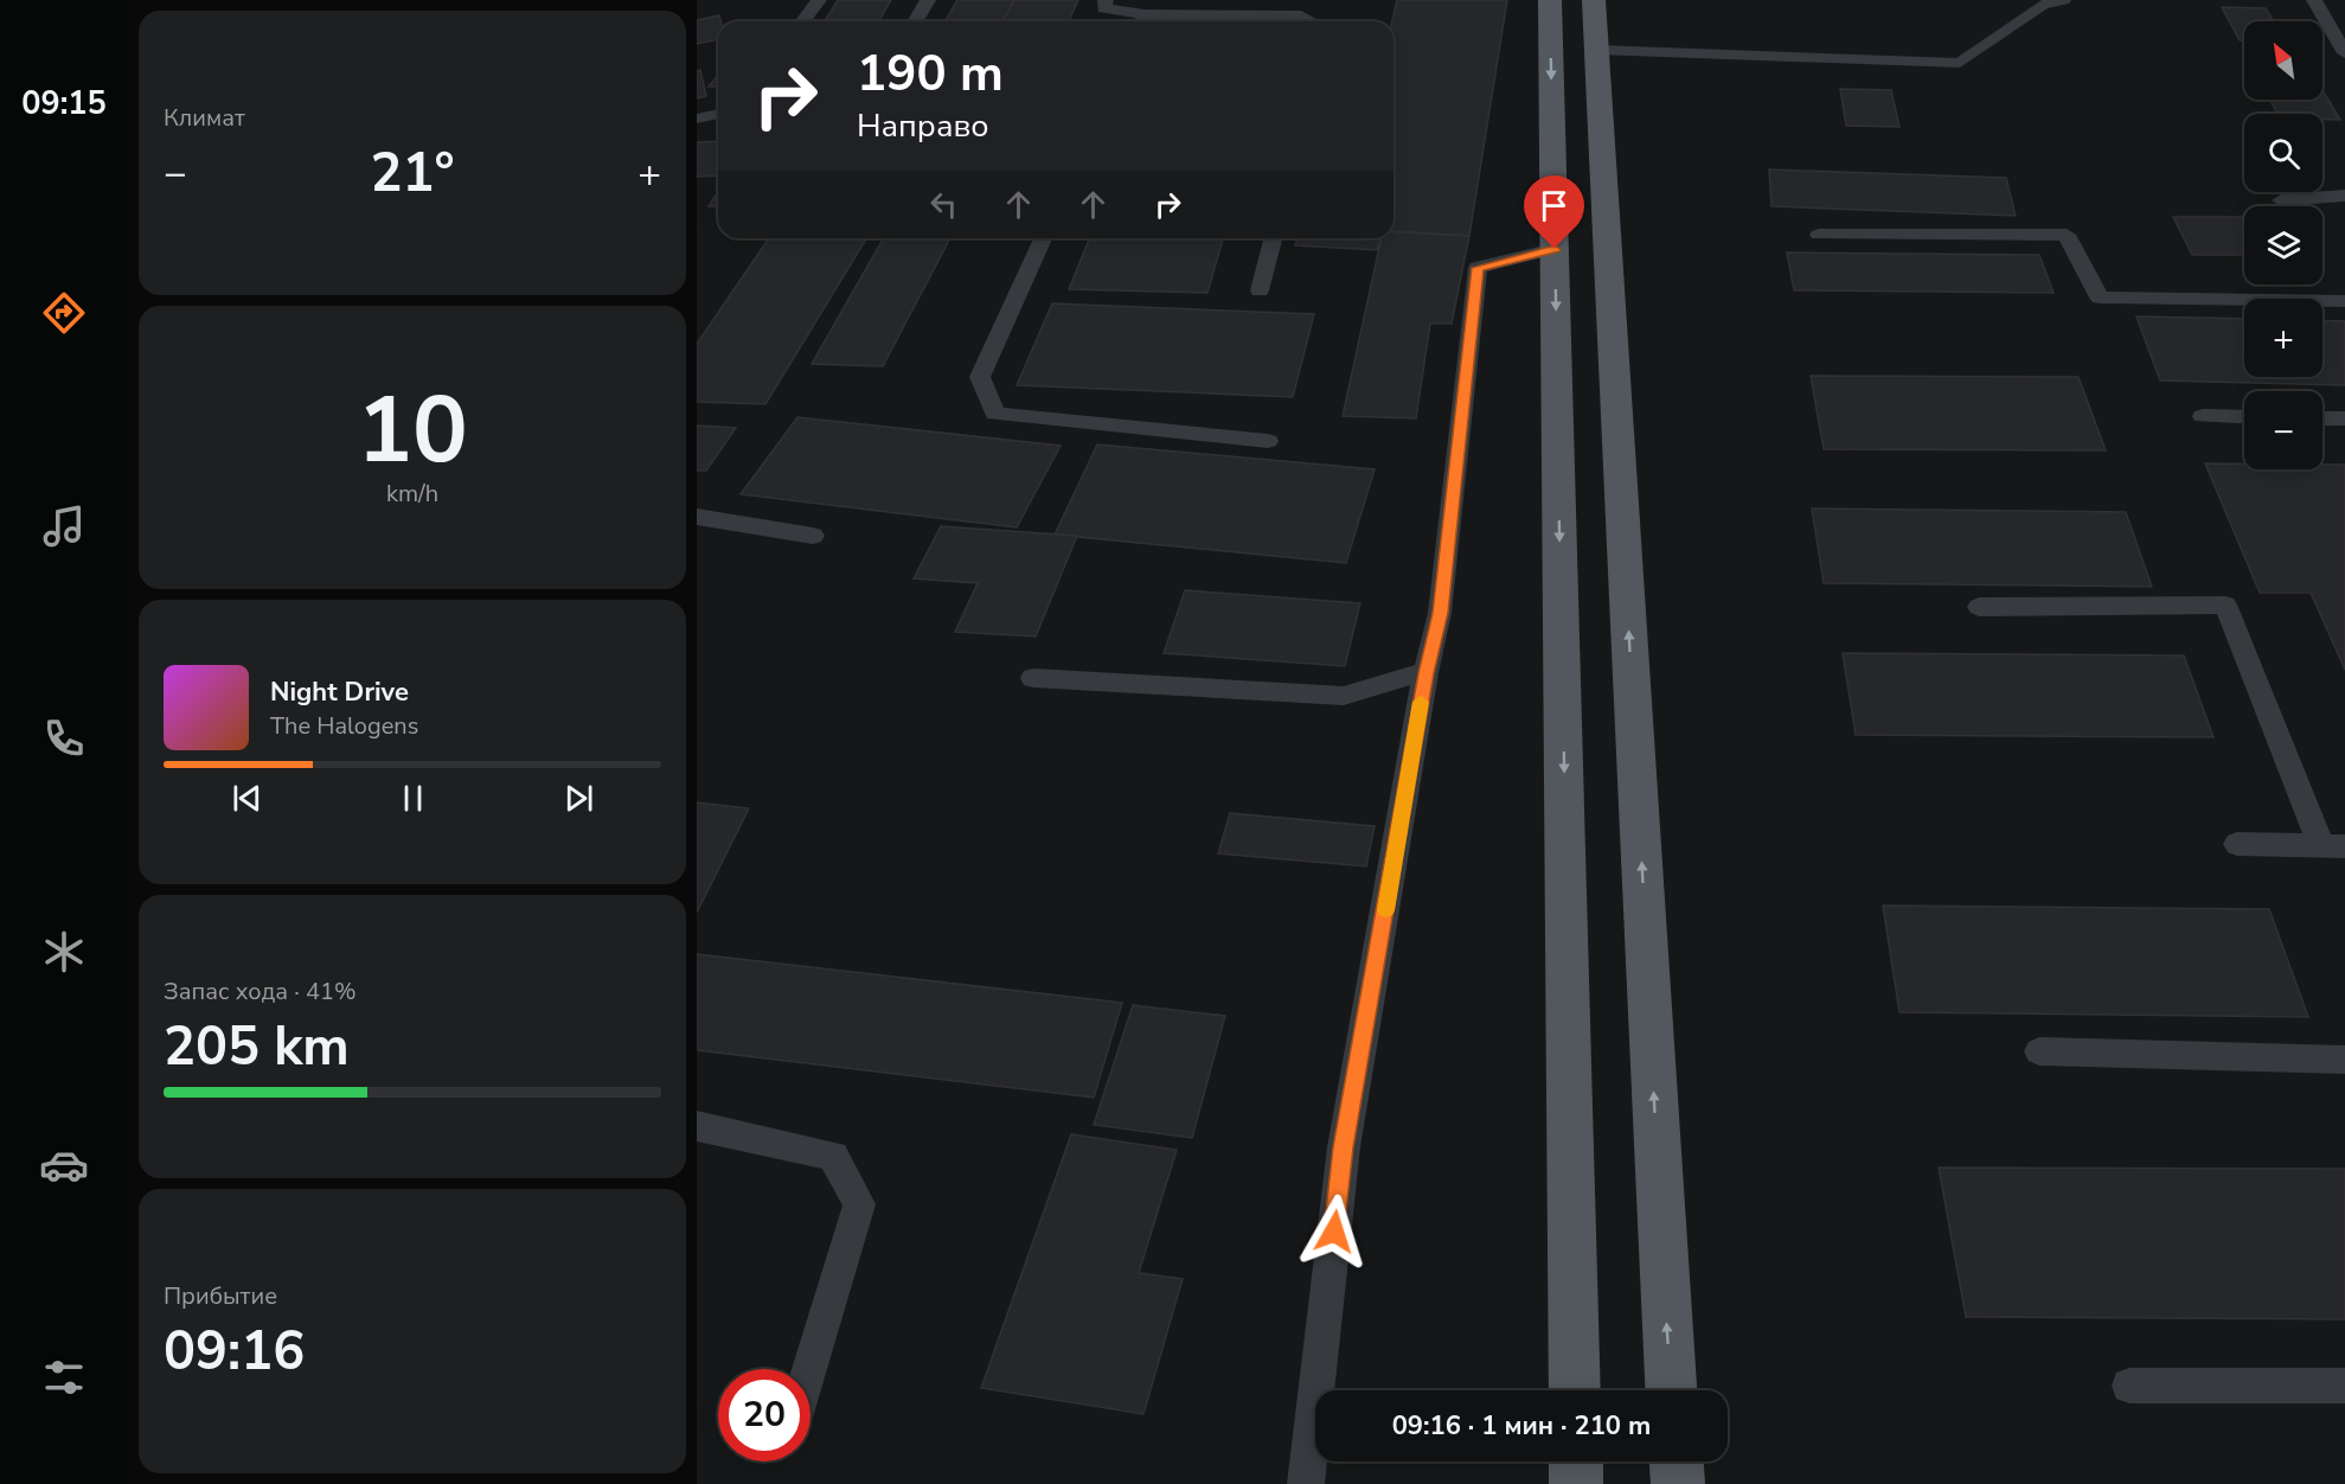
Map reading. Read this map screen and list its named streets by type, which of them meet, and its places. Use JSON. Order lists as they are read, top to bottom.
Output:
{
  "north": "top left",
  "page": {
    "tabs": "09:15",
    "tile": [
      "Климат",
      ["10", "km/h"],
      ["Запас хода · 41%", "205 km"],
      ["Прибытие", "09:16"]
    ],
    "map_buttons": ["+", "−"],
    "turn": ["190 m", "Направо"],
    "heat": ["−", "21°", "+"],
    "song": ["Night Drive", "The Halogens"],
    "limit": "20",
    "trip": "09:16 · 1 мин · 210 m"
  }
}
